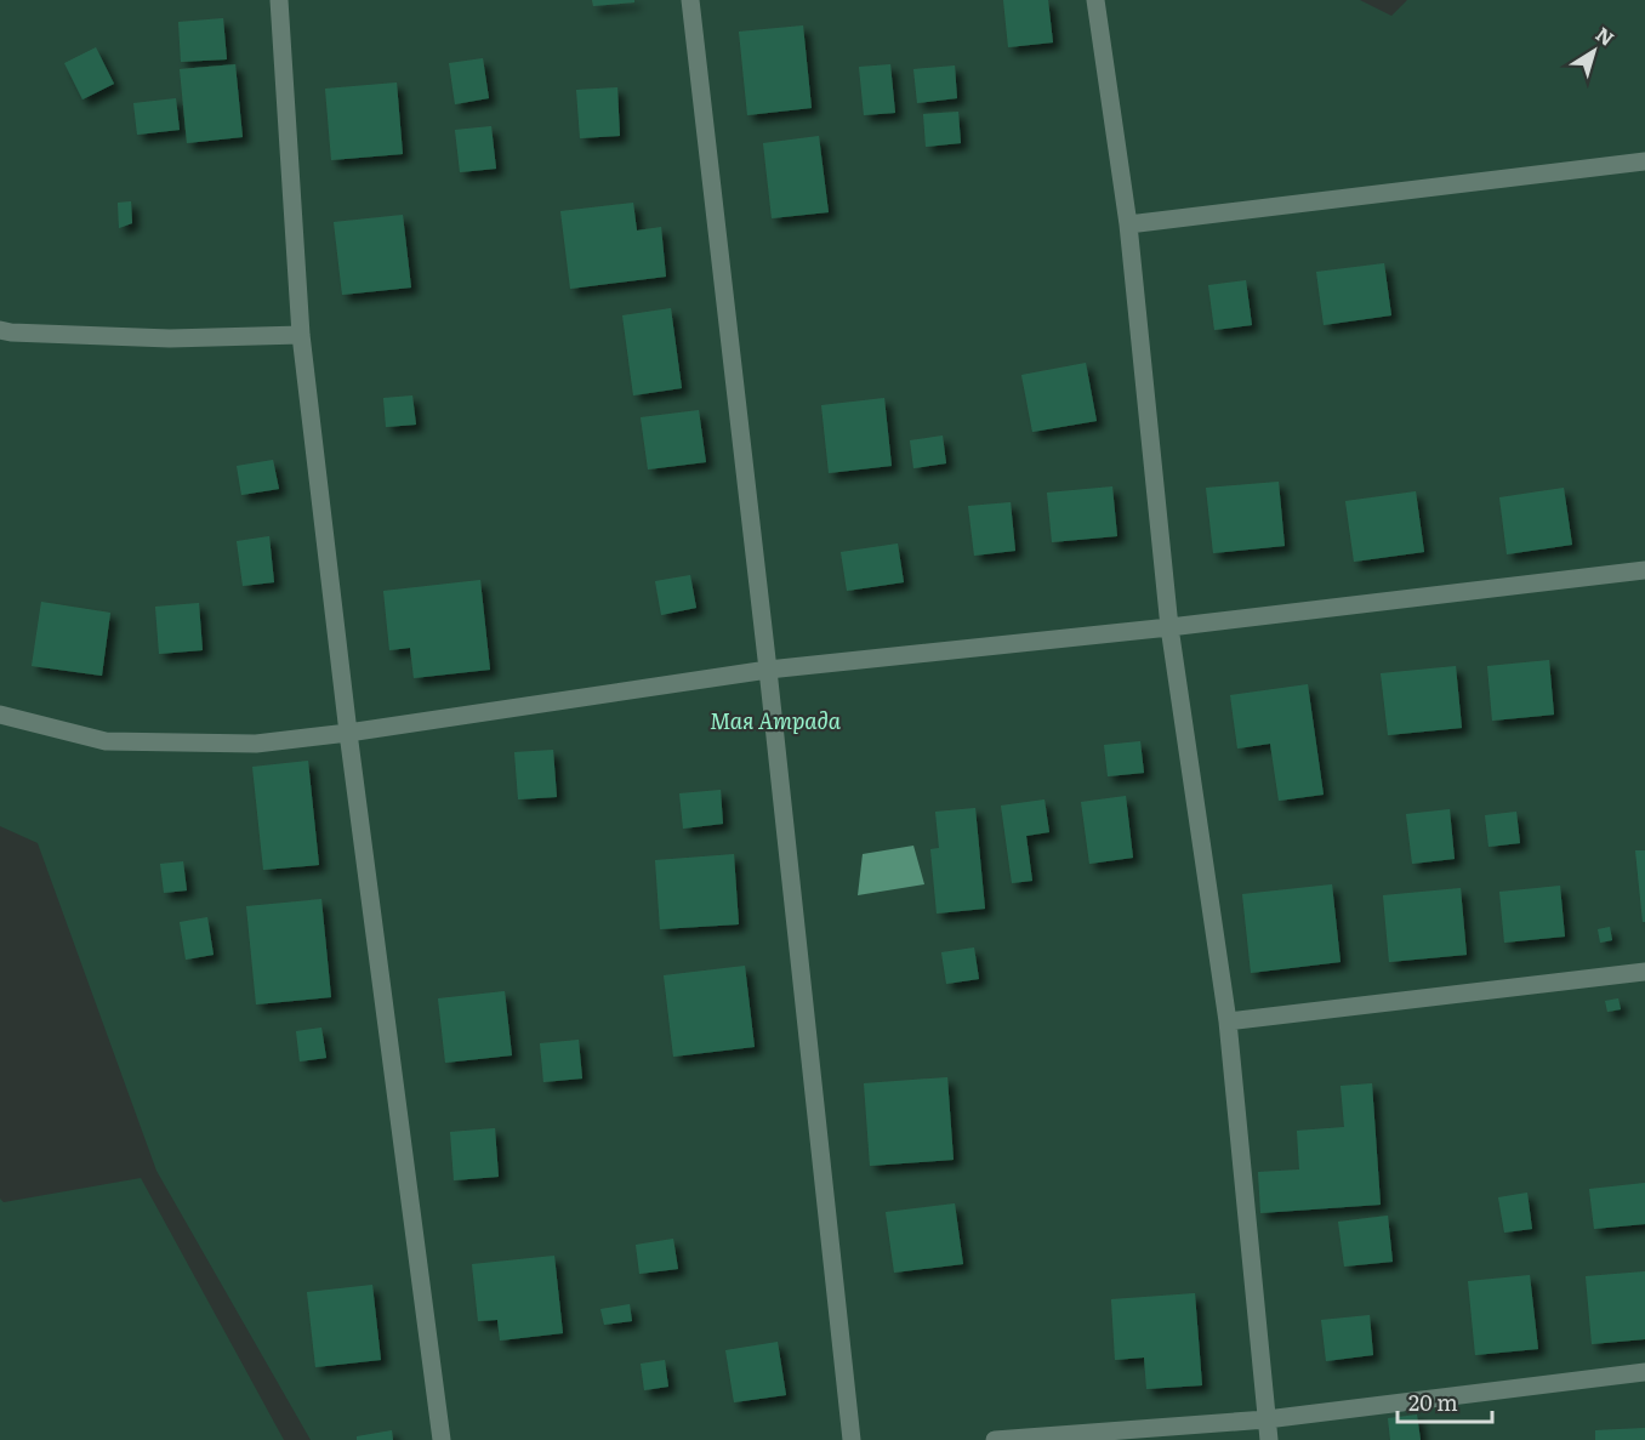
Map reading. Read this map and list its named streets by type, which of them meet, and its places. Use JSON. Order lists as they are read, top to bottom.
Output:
{
  "parks": ["Мая Атрада"],
  "scale_bar": "20 m",
  "north": "top right"
}
